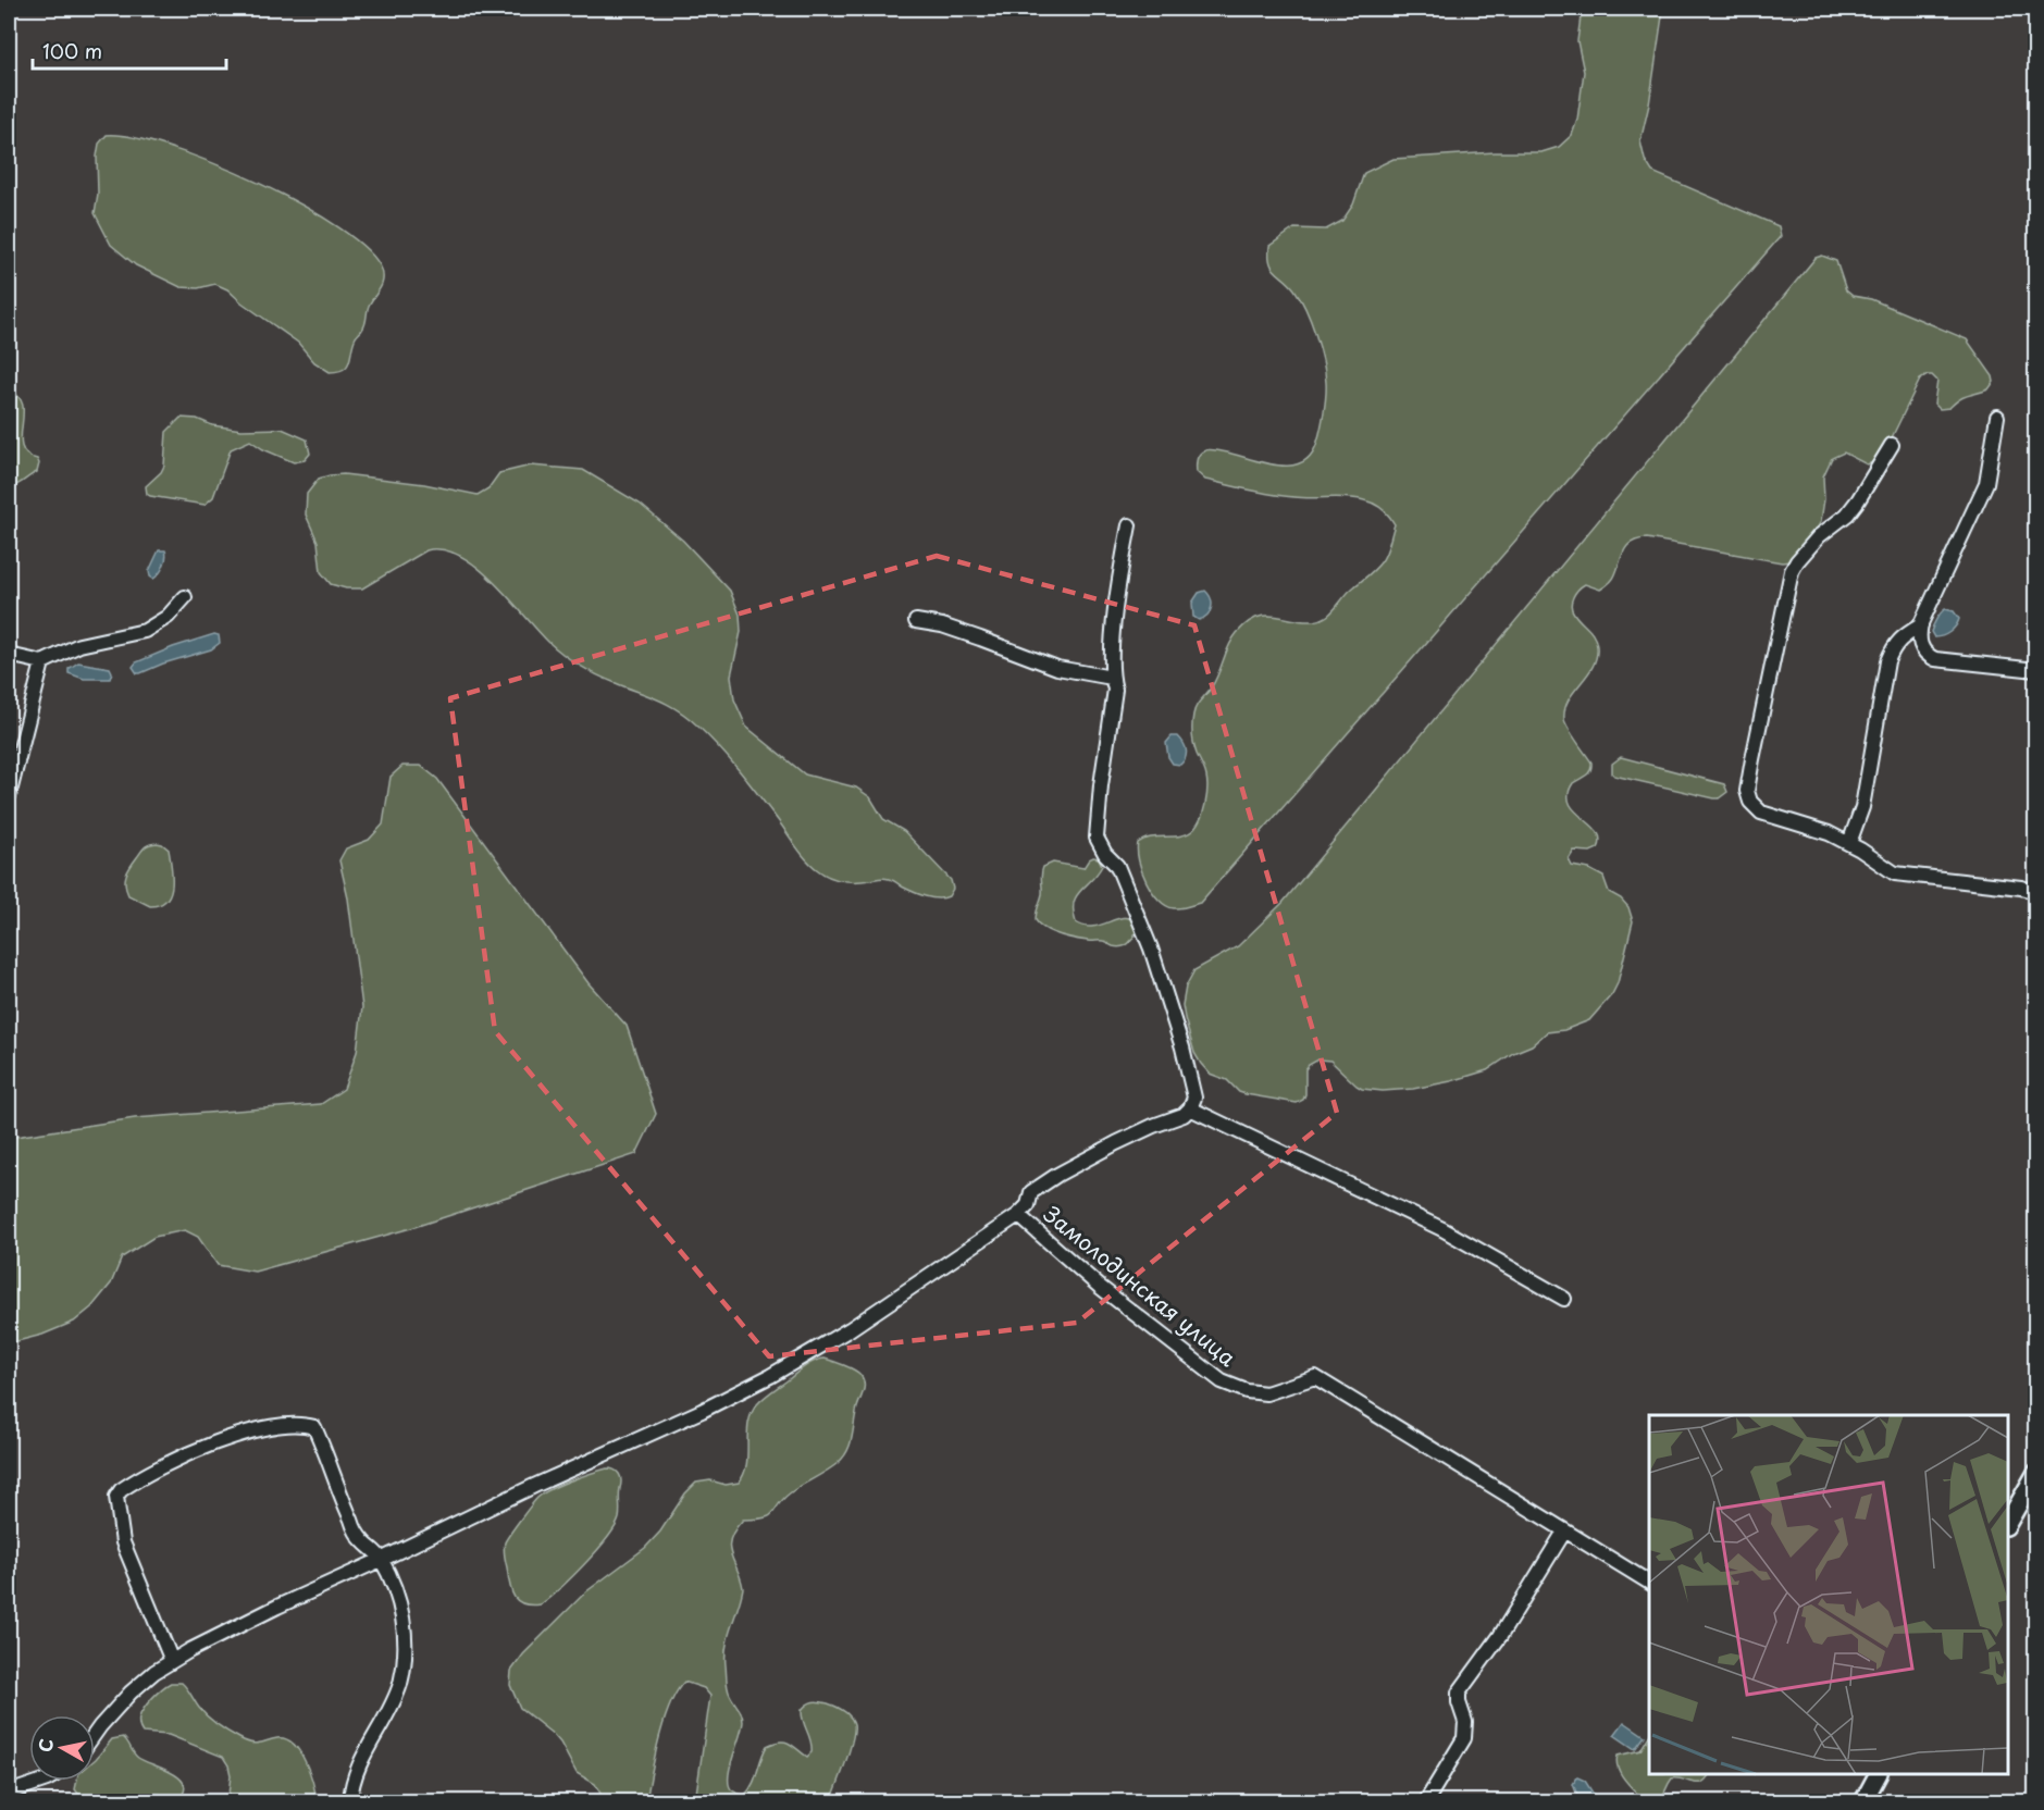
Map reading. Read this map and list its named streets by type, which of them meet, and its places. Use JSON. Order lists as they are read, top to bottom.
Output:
{
  "streets": {
    "street": ["Замолодинская улица"]
  },
  "scale_bar": "100 m",
  "north": "left"
}
